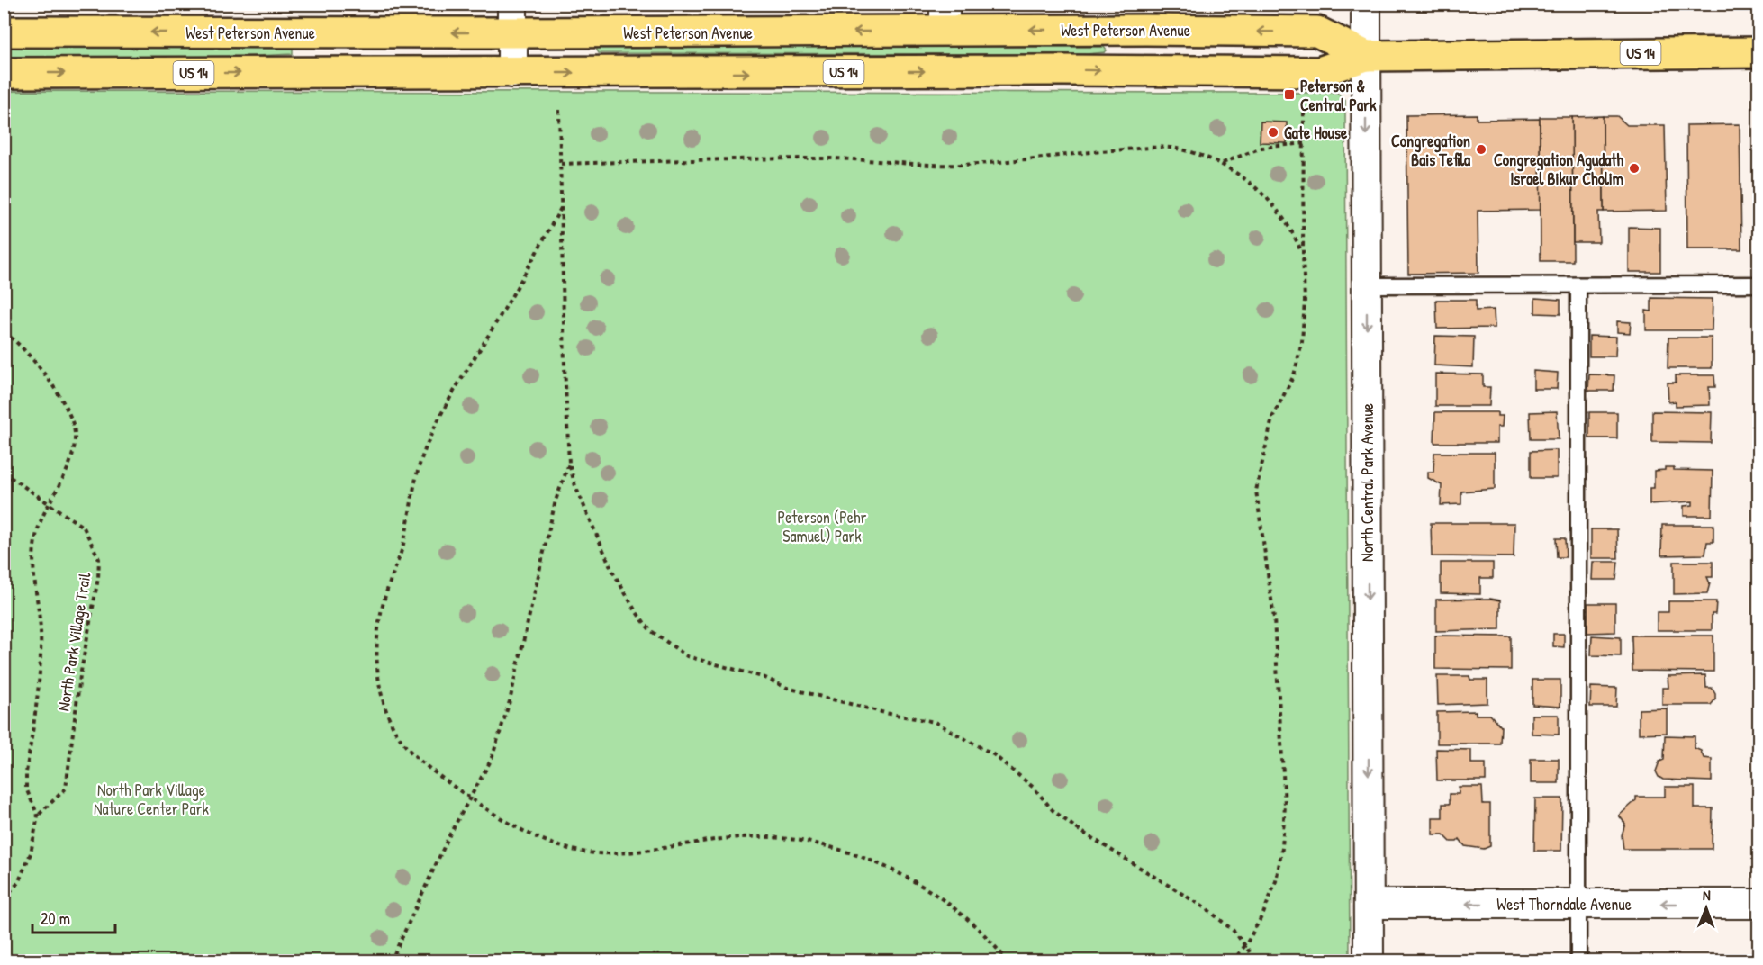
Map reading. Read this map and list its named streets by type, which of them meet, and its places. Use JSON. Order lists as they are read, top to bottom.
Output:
{
  "streets": {
    "main road": ["West Peterson Avenue", "US 14"],
    "street": ["North Central Park Avenue", "West Thorndale Avenue"],
    "path": ["North Park Village Trail"]
  },
  "crossings": [
    ["West Peterson Avenue", "North Central Park Avenue"],
    ["North Central Park Avenue", "West Thorndale Avenue"]
  ],
  "one_way": ["North Central Park Avenue", "West Thorndale Avenue"],
  "parks": ["Peterson (Pehr Samuel) Park", "North Park Village Nature Center Park"],
  "places": {
    "transit": ["Peterson & Central Park"],
    "other": ["Gate House", "Congregation Bais Tefila", "Congregation Agudath Israel Bikur Cholim"]
  },
  "scale_bar": "20 m",
  "north": "top"
}
